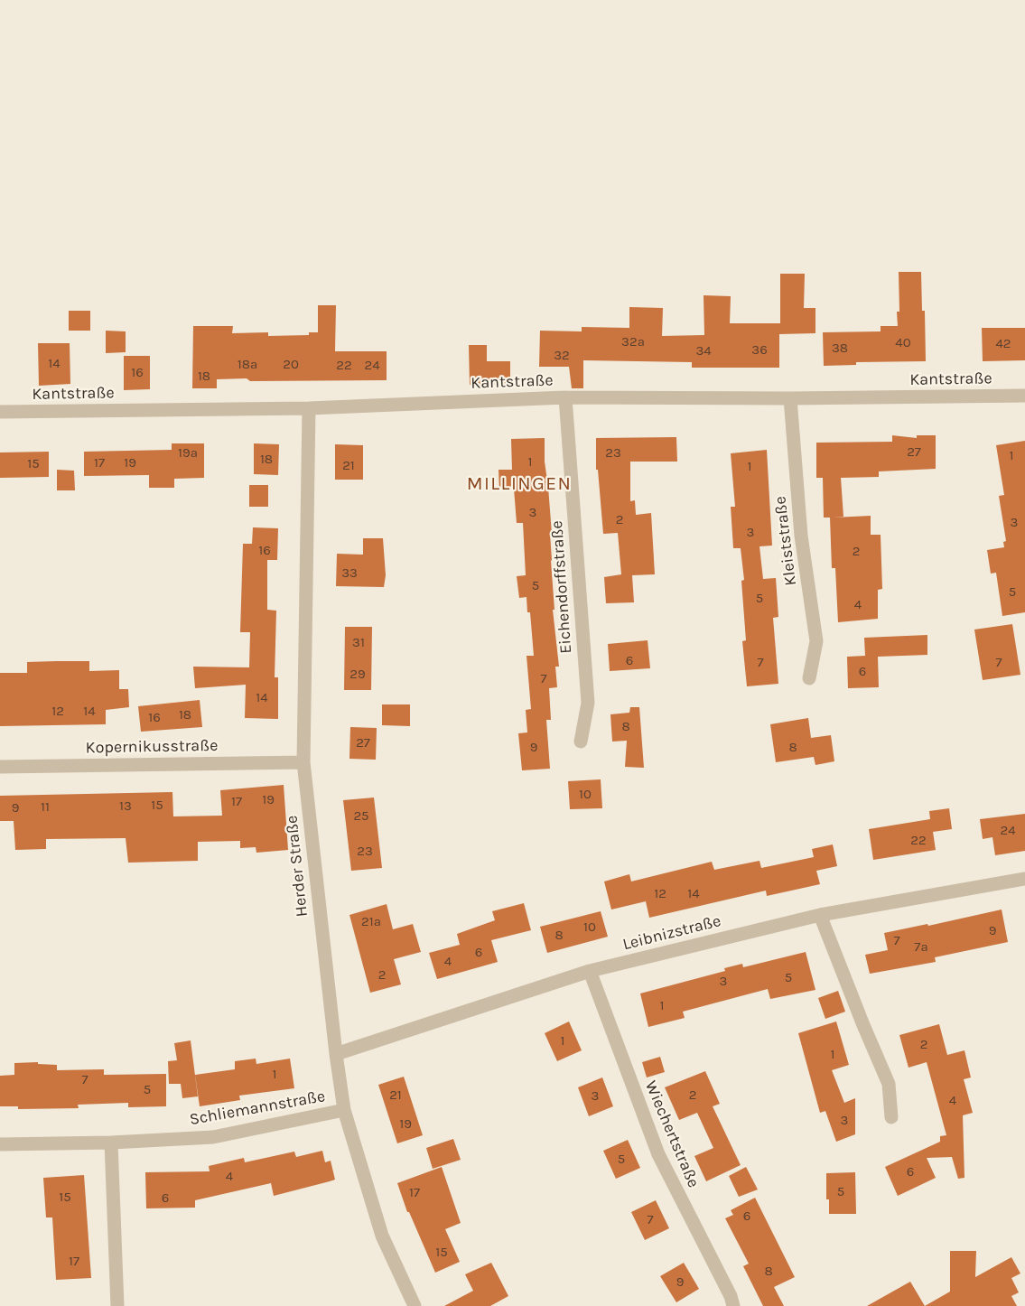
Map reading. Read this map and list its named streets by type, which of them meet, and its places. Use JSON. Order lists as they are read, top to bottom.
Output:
{
  "streets": {
    "street": [
      "Kantstraße",
      "Kleiststraße",
      "Eichendorffstraße",
      "Kopernikusstraße",
      "Herder Straße",
      "Leibnizstraße",
      "Schliemannstraße",
      "Wiechertstraße"
    ]
  },
  "crossings": [
    ["Kantstraße", "Kleiststraße"],
    ["Kantstraße", "Eichendorffstraße"],
    ["Kantstraße", "Herder Straße"],
    ["Kopernikusstraße", "Herder Straße"],
    ["Herder Straße", "Leibnizstraße"],
    ["Herder Straße", "Schliemannstraße"],
    ["Leibnizstraße", "Wiechertstraße"]
  ],
  "districts": ["MILLINGEN"],
  "house_numbers": [
    "32a",
    "40",
    "42",
    "38",
    "36",
    "34",
    "32",
    "14",
    "18a",
    "20",
    "22",
    "24",
    "16",
    "18",
    "27",
    "19a",
    "23",
    "1",
    "18",
    "1",
    "17",
    "19",
    "15",
    "21",
    "1",
    "3",
    "2",
    "3",
    "3",
    "16",
    "2",
    "33",
    "5",
    "5",
    "5",
    "4",
    "31",
    "6",
    "7",
    "7",
    "6",
    "29",
    "7",
    "14",
    "12",
    "14",
    "18",
    "16",
    "8",
    "27",
    "9",
    "8",
    "10",
    "19",
    "17",
    "15",
    "13",
    "11",
    "9",
    "25",
    "24",
    "22",
    "23",
    "12",
    "14",
    "21a",
    "10",
    "9",
    "8",
    "7",
    "7a",
    "6",
    "4",
    "2",
    "5",
    "3",
    "1",
    "1",
    "2",
    "1",
    "1",
    "7",
    "5",
    "21",
    "2",
    "3",
    "4",
    "3",
    "19",
    "5",
    "6",
    "4",
    "5",
    "17",
    "15",
    "6",
    "6",
    "7",
    "15",
    "17",
    "8",
    "9"
  ]
}
